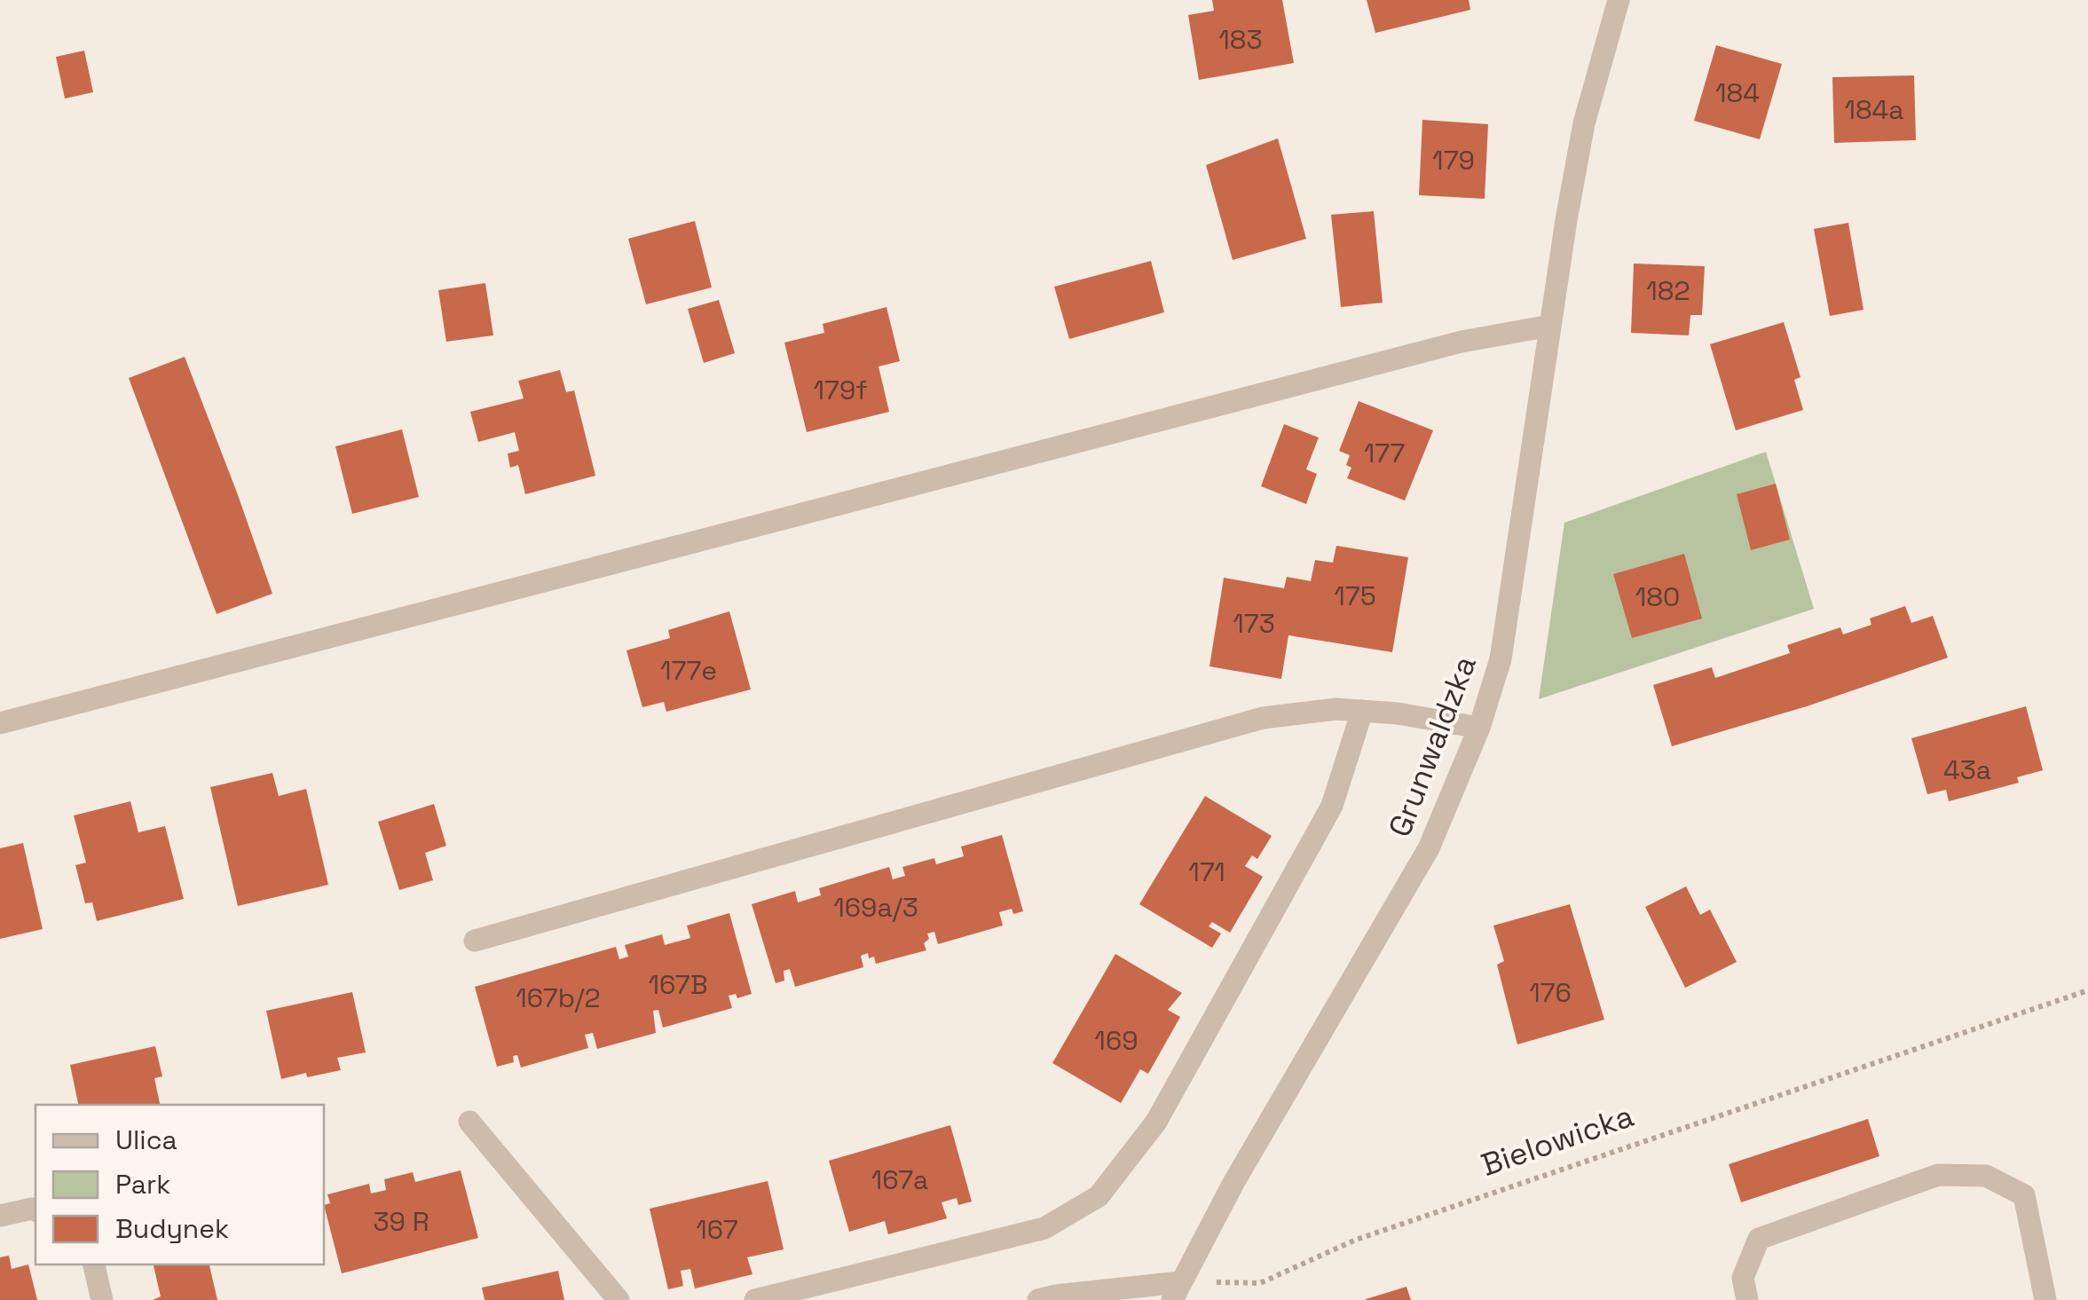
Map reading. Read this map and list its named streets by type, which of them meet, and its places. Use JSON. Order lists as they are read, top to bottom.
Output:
{
  "streets": {
    "street": ["Grunwaldzka"],
    "path": ["Bielowicka"]
  },
  "crossings": [
    ["Grunwaldzka", "Bielowicka"]
  ],
  "house_numbers": [
    "183",
    "184",
    "184a",
    "179",
    "182",
    "179f",
    "177",
    "175",
    "180",
    "173",
    "177e",
    "43a",
    "171",
    "169a/3",
    "167B",
    "176",
    "167b/2",
    "169",
    "167a",
    "39 R",
    "167"
  ],
  "legend": ["Ulica", "Park", "Budynek"]
}
